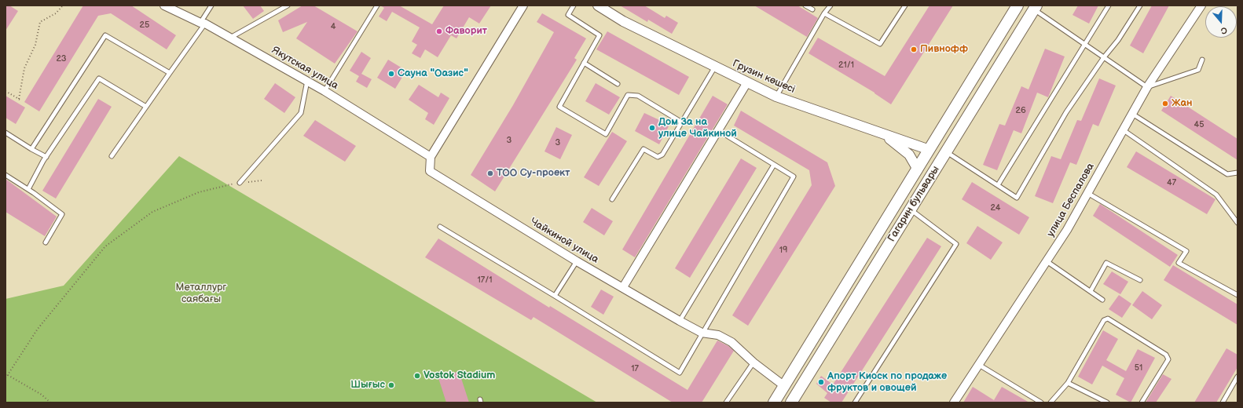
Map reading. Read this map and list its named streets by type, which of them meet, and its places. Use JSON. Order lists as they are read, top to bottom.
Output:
{
  "streets": {
    "main road": ["Гагарин бульвары"],
    "street": [
      "Якутская улица",
      "Грузин көшесі",
      "улица Беспалова",
      "Чайкиной улица"
    ]
  },
  "crossings": [
    ["Якутская улица", "Чайкиной улица"],
    ["Грузин көшесі", "Гагарин бульвары"],
    ["Гагарин бульвары", "Чайкиной улица"]
  ],
  "parks": ["Металлург саябағы"],
  "places": [
    "Фаворит",
    "Пивнофф",
    "Сауна \"Оазис\"",
    "Жан",
    "Дом 3а на улице Чайкиной",
    "ТОО Су-проект",
    "Vostok Stadium",
    "Апорт Киоск по продаже фруктов и овощей",
    "Шығыс"
  ],
  "house_numbers": [
    "25",
    "4",
    "23",
    "21/1",
    "26",
    "45",
    "3",
    "3",
    "47",
    "24",
    "19",
    "17/1",
    "51",
    "17"
  ],
  "north": "bottom"
}
